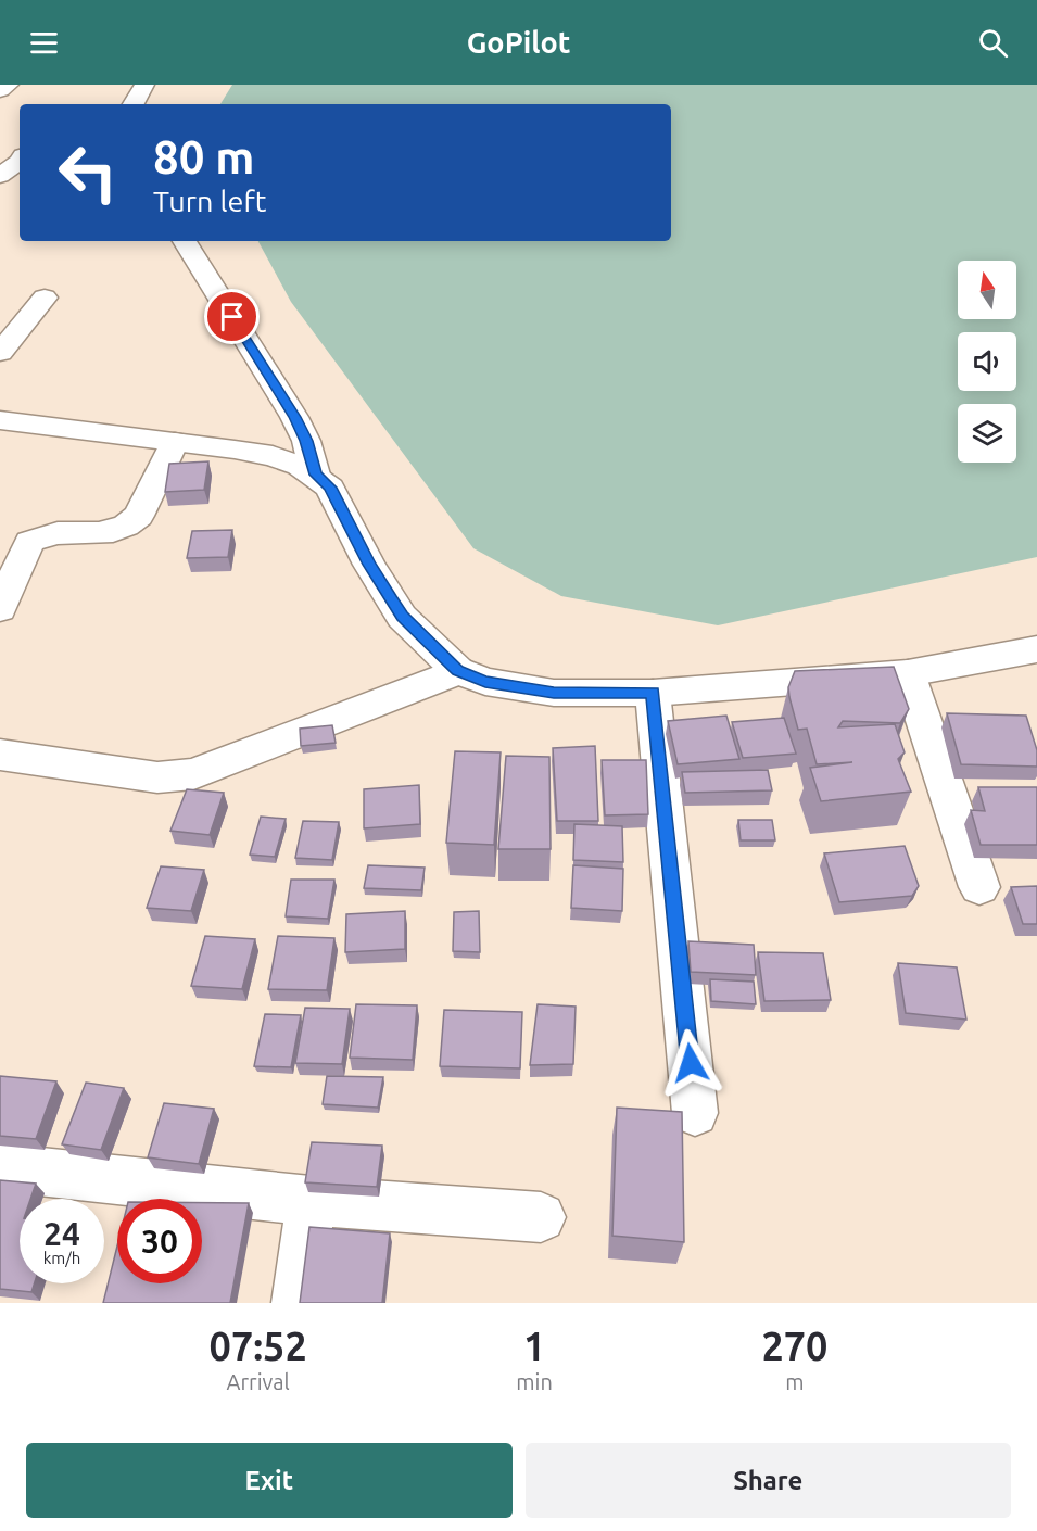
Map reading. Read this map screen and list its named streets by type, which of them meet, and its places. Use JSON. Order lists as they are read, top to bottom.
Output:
{
  "north": "top",
  "page": {
    "header": "GoPilot",
    "turn": ["80 m", "Turn left"],
    "speed": "24 km/h",
    "limit": "30",
    "eta": [
      "07:52",
      "Arrival",
      "1",
      "min",
      "270",
      "m"
    ],
    "buttons": ["Exit", "Share"]
  }
}
